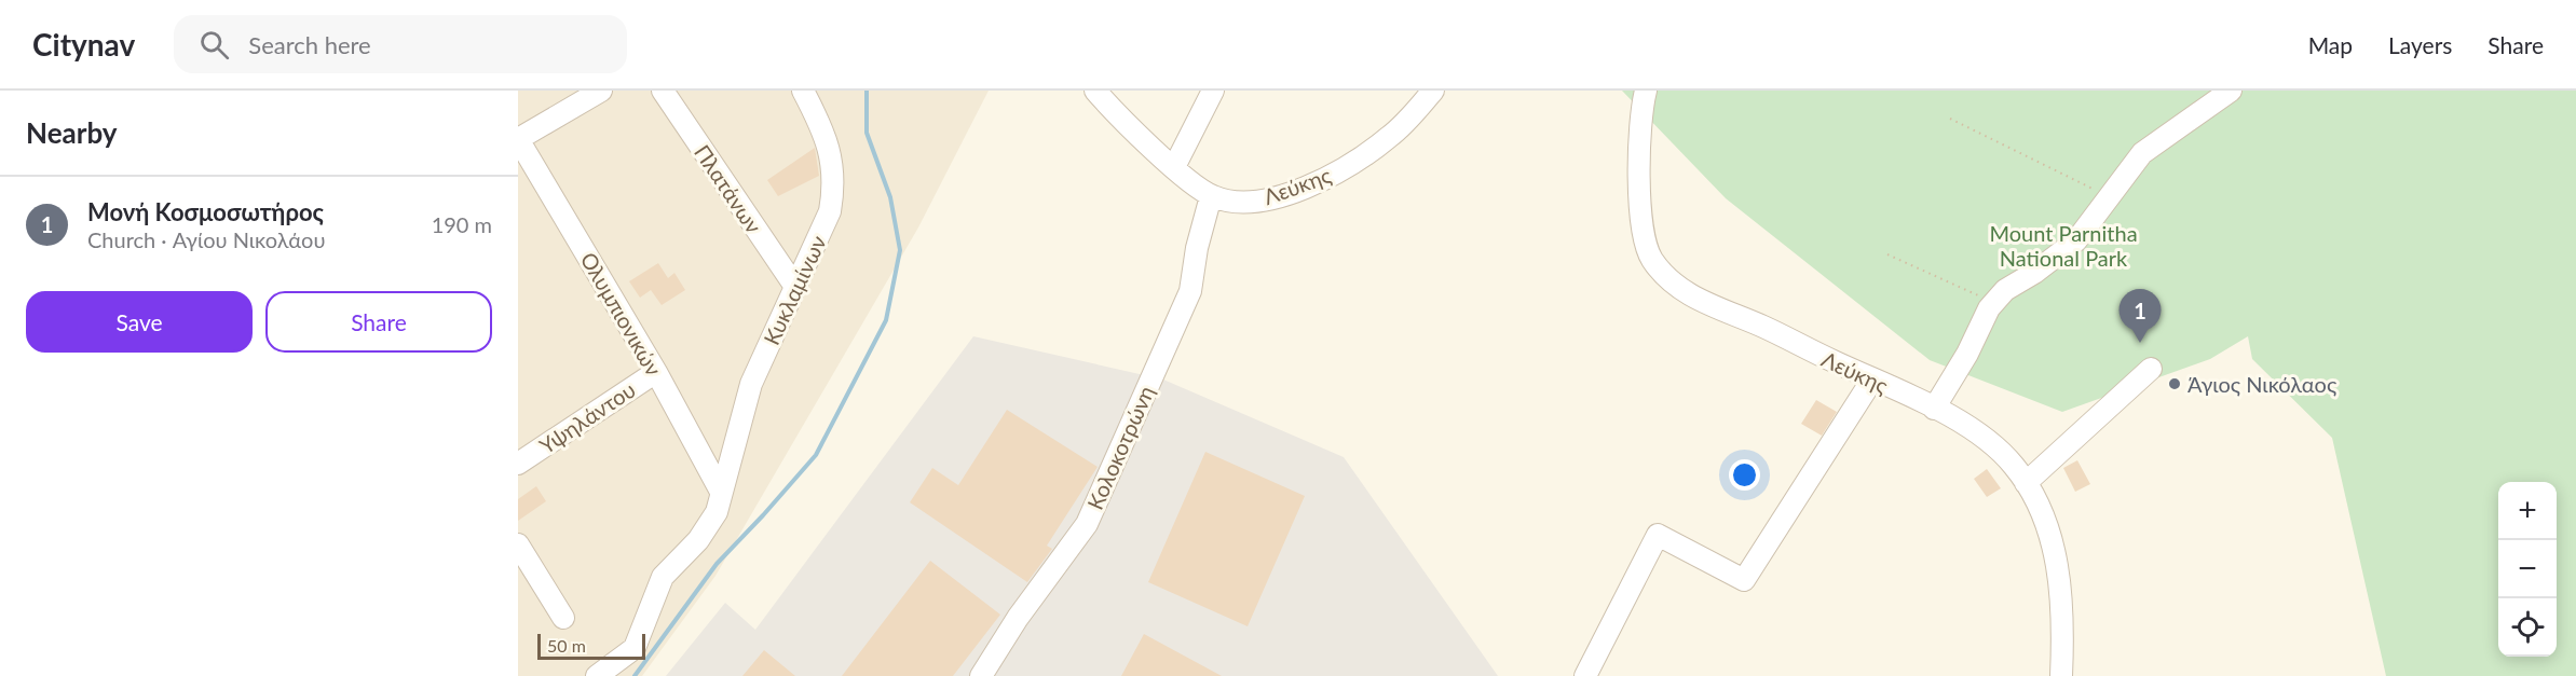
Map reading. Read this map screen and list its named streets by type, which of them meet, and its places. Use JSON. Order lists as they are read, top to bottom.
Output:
{
  "streets": {
    "street": [
      "Λεύκης",
      "Πλατάνων",
      "Κυκλαμίνων",
      "Ολυμπιονικών",
      "Υψηλάντου",
      "Κολοκοτρώνη"
    ]
  },
  "crossings": [
    ["Λεύκης", "Κολοκοτρώνη"],
    ["Πλατάνων", "Κυκλαμίνων"],
    ["Κυκλαμίνων", "Ολυμπιονικών"],
    ["Ολυμπιονικών", "Υψηλάντου"]
  ],
  "parks": ["Mount Parnitha National Park"],
  "places": ["Άγιος Νικόλαος"],
  "scale_bar": "50 m",
  "page": {
    "header": "Citynav",
    "search": "Search here",
    "nav": ["Map", "Layers", "Share"],
    "heading": "Nearby",
    "list": [
      {
        "mark": "1",
        "name": "Μονή Κοσμοσωτήρος",
        "note": "Church · Αγίου Νικολάου",
        "value": "190 m"
      }
    ],
    "buttons": ["Save", "Share"],
    "pins": "1",
    "map_buttons": ["+", "−"],
    "scale": "50 m"
  }
}
